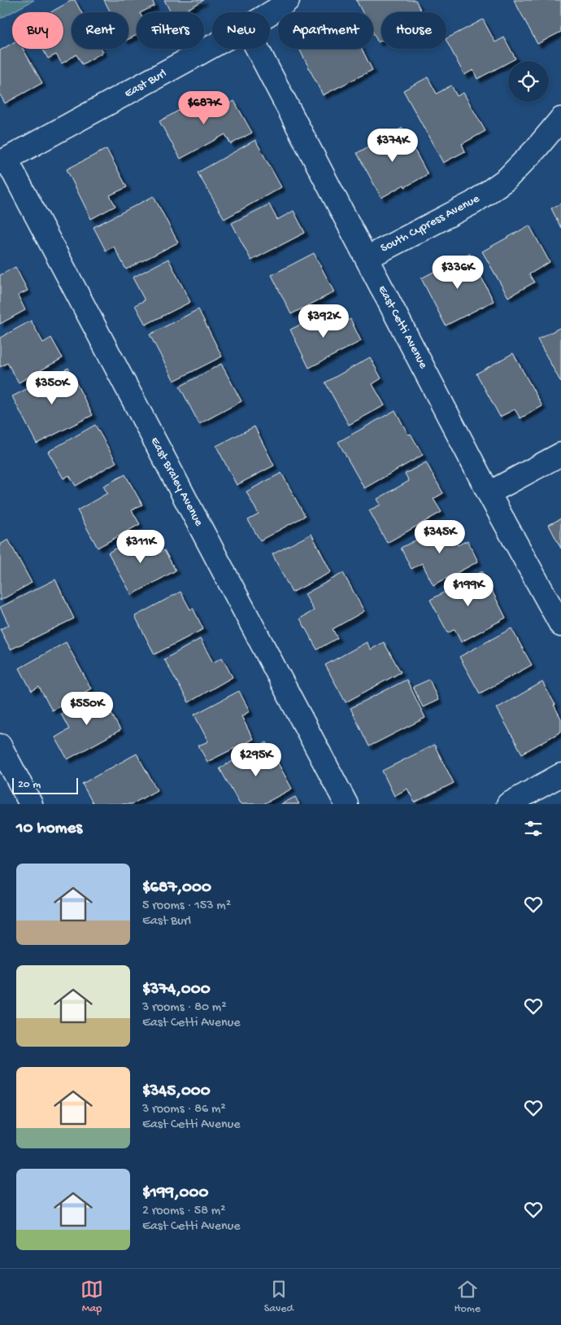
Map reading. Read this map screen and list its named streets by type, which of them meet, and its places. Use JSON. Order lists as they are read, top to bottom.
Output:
{
  "streets": {
    "street": [
      "East Burl",
      "South Cypress Avenue",
      "East Cetti Avenue",
      "East Braley Avenue"
    ]
  },
  "crossings": [
    ["East Burl", "East Braley Avenue"],
    ["South Cypress Avenue", "East Cetti Avenue"]
  ],
  "scale_bar": "20 m",
  "page": {
    "chip": [
      "Buy",
      "Rent",
      "Filters",
      "New",
      "Apartment",
      "House"
    ],
    "price": [
      "$687K",
      "$374K",
      "$336K",
      "$392K",
      "$350K",
      "$345K",
      "$311K",
      "$199K",
      "$550K",
      "$295K"
    ],
    "scale": "20 m",
    "heading": "10 homes",
    "list": [
      {
        "name": "$687,000",
        "note": "5 rooms · 153 m² · East Burl"
      },
      {
        "name": "$374,000",
        "note": "3 rooms · 80 m² · East Cetti Avenue"
      },
      {
        "name": "$345,000",
        "note": "3 rooms · 86 m² · East Cetti Avenue"
      },
      {
        "name": "$199,000",
        "note": "2 rooms · 58 m² · East Cetti Avenue"
      }
    ],
    "tabs": ["Map", "Saved", "Home"]
  }
}
